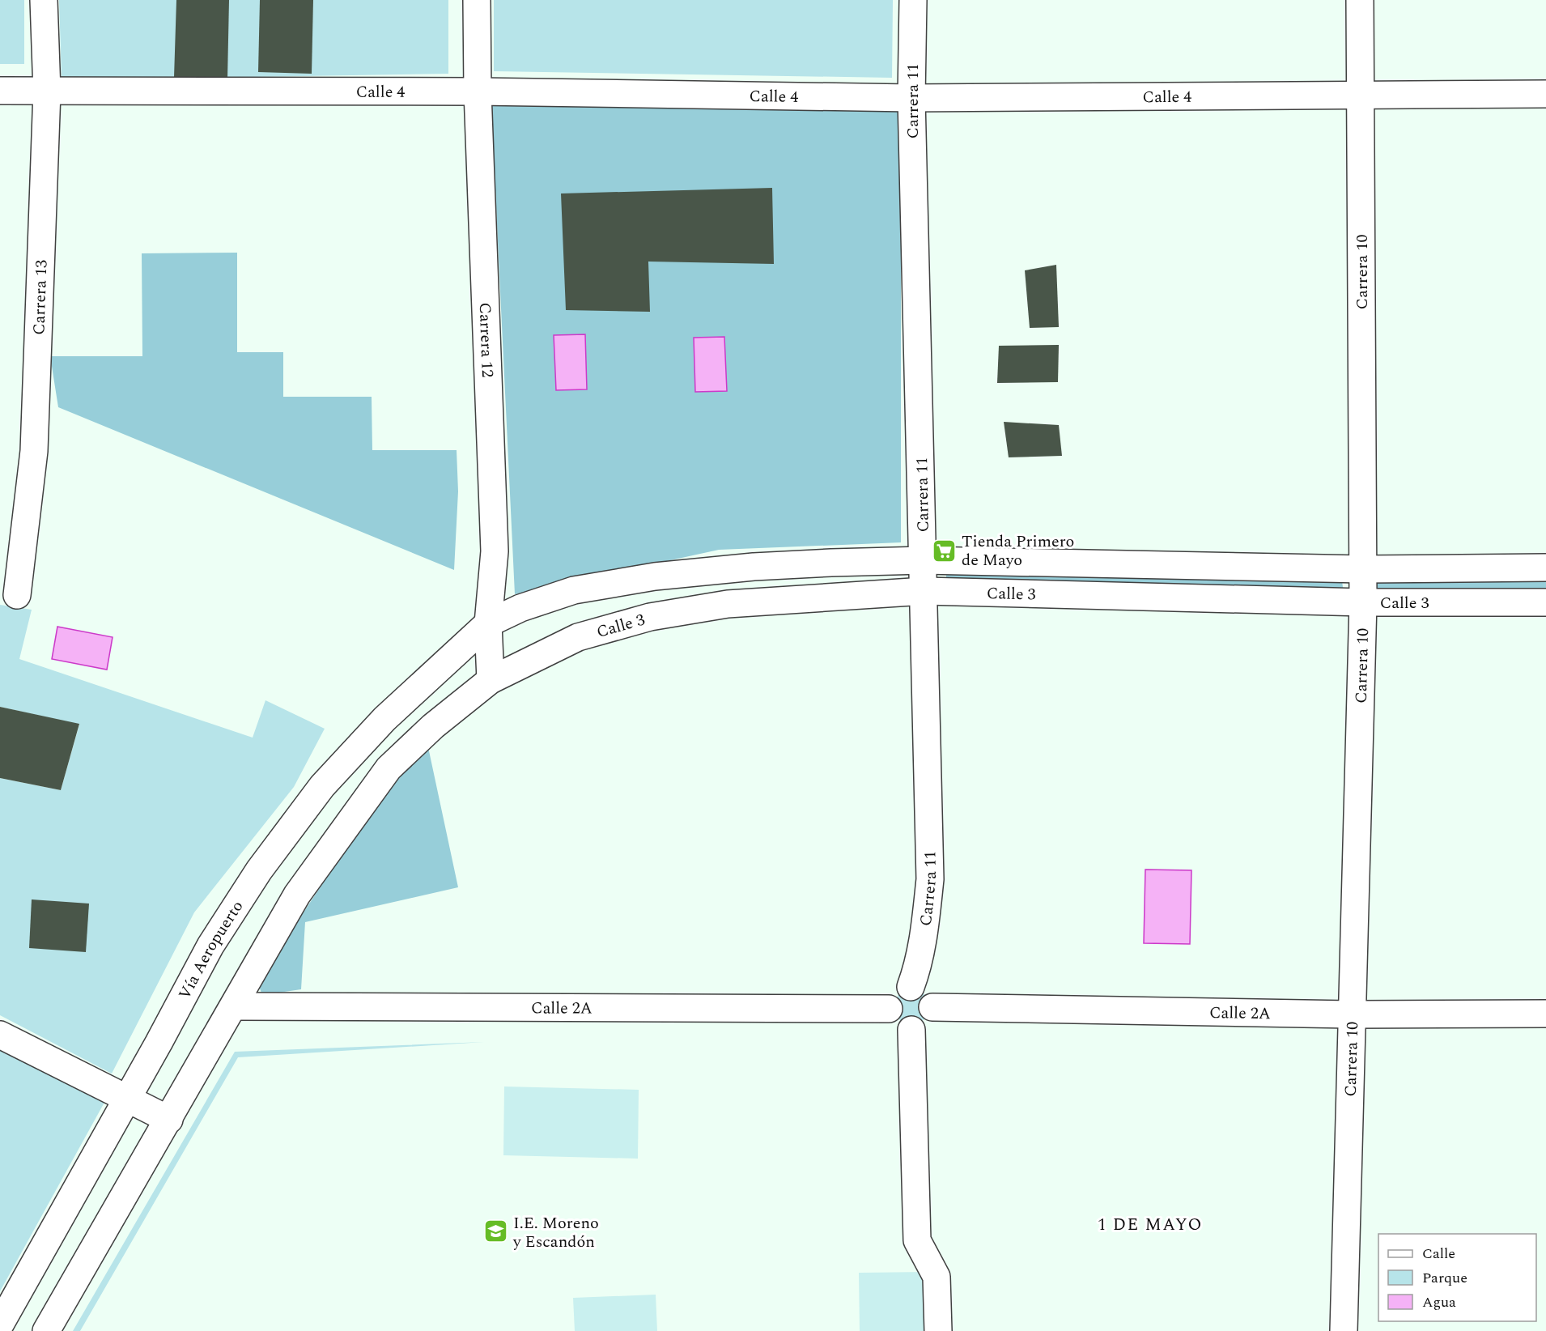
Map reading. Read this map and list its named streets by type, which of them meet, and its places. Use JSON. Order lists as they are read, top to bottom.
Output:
{
  "streets": {
    "street": [
      "Calle 4",
      "Carrera 11",
      "Carrera 10",
      "Carrera 13",
      "Carrera 12",
      "Calle 3",
      "Vía Aeropuerto",
      "Calle 2A"
    ]
  },
  "crossings": [
    ["Calle 4", "Carrera 11"],
    ["Calle 4", "Carrera 10"],
    ["Calle 4", "Carrera 13"],
    ["Calle 4", "Carrera 12"],
    ["Carrera 11", "Calle 3"],
    ["Carrera 11", "Calle 2A"],
    ["Carrera 10", "Calle 3"],
    ["Carrera 10", "Calle 2A"],
    ["Carrera 12", "Calle 3"],
    ["Carrera 12", "Vía Aeropuerto"],
    ["Calle 3", "Vía Aeropuerto"]
  ],
  "districts": ["1 DE MAYO"],
  "places": {
    "supermarket": ["Tienda Primero de Mayo"],
    "school or university": ["I.E. Moreno y Escandón"]
  },
  "legend": ["Calle", "Parque", "Agua"]
}
